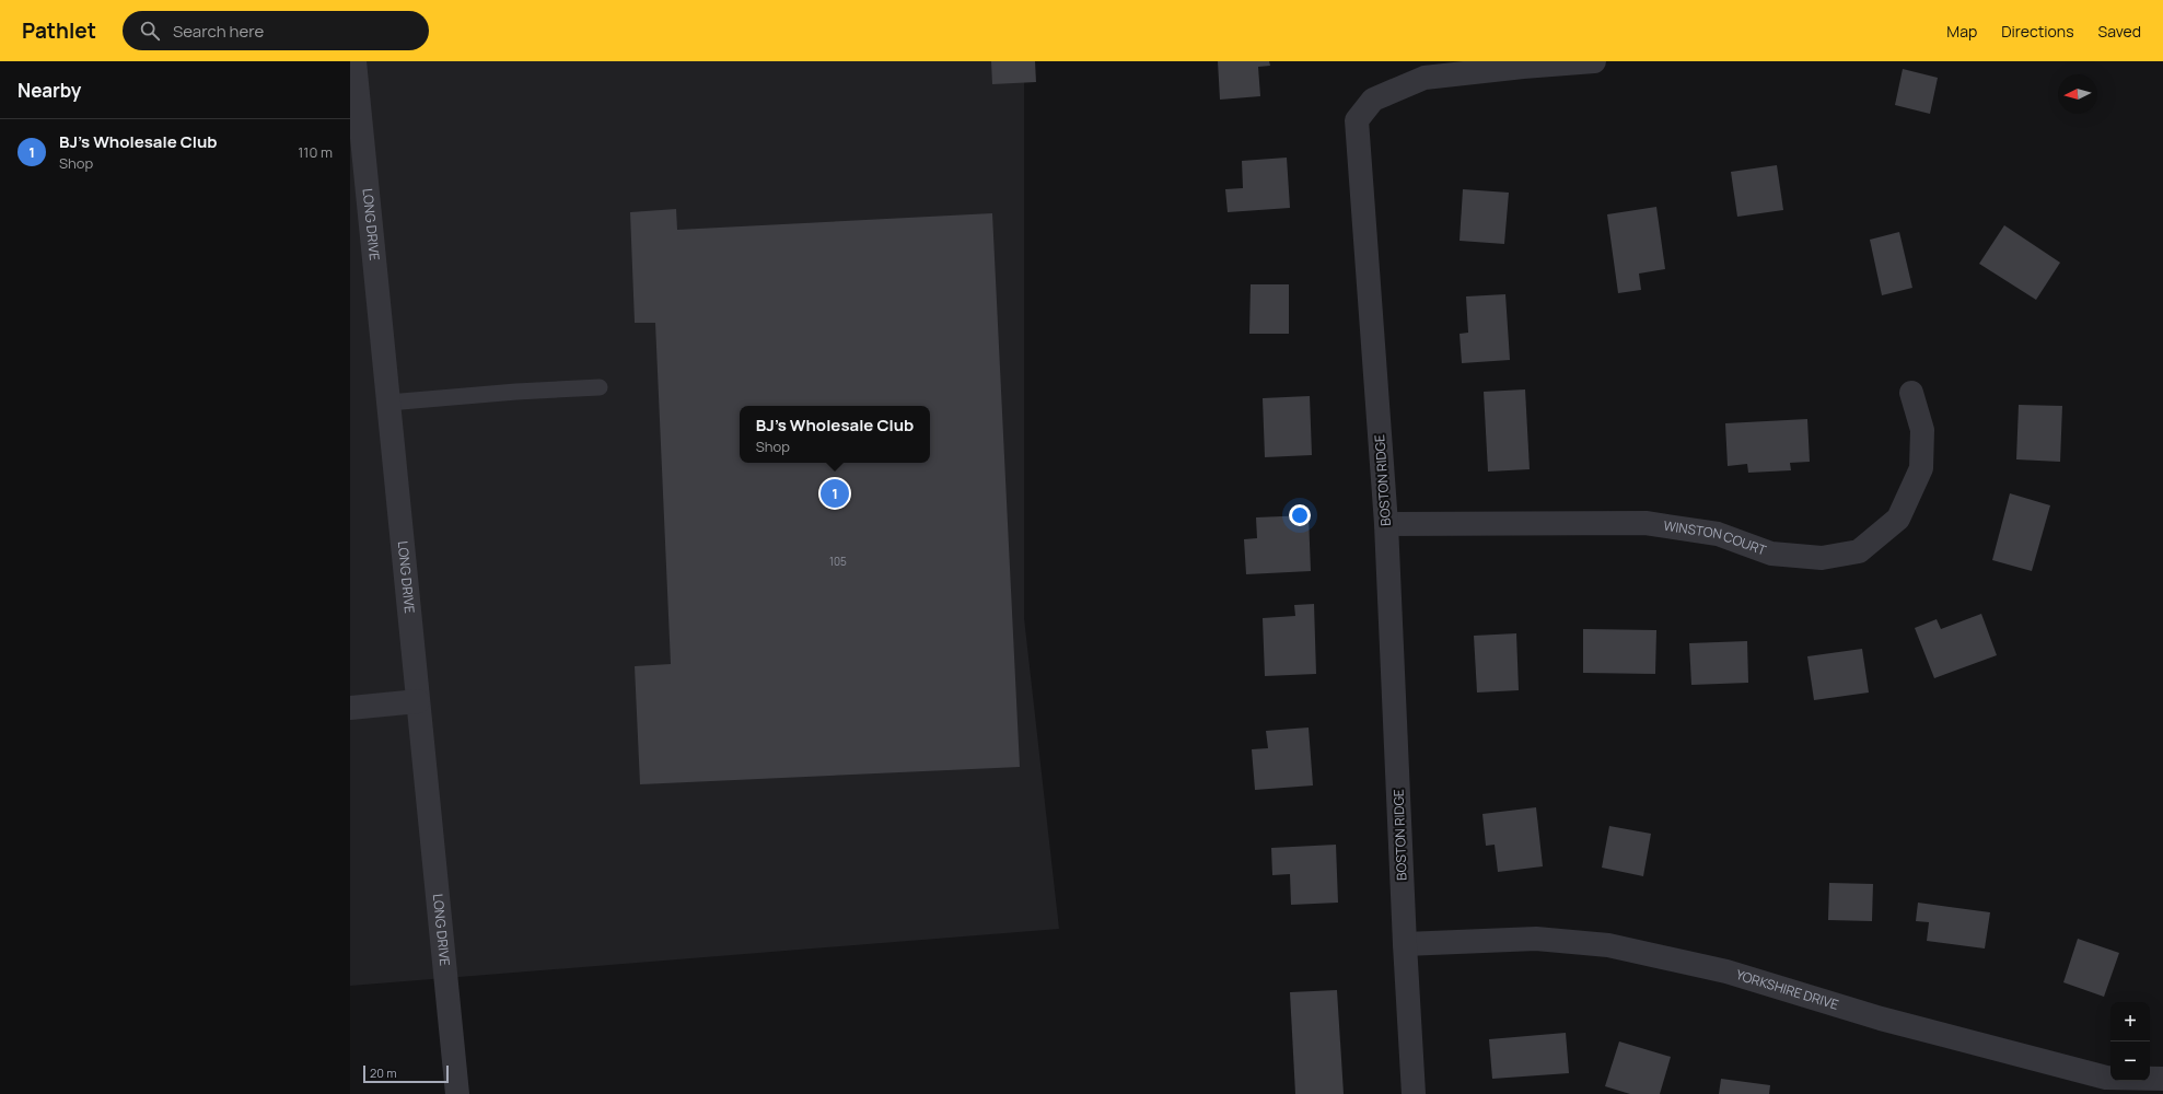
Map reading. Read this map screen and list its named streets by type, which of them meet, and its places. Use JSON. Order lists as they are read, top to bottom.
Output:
{
  "streets": {
    "street": [
      "LONG DRIVE",
      "BOSTON RIDGE",
      "WINSTON COURT",
      "YORKSHIRE DRIVE"
    ]
  },
  "crossings": [
    ["BOSTON RIDGE", "WINSTON COURT"],
    ["BOSTON RIDGE", "YORKSHIRE DRIVE"]
  ],
  "house_numbers": ["105"],
  "scale_bar": "20 m",
  "north": "left",
  "page": {
    "header": "Pathlet",
    "search": "Search here",
    "nav": ["Map", "Directions", "Saved"],
    "heading": "Nearby",
    "list": [
      {
        "mark": "1",
        "name": "BJ's Wholesale Club",
        "note": "Shop",
        "value": "110 m"
      }
    ],
    "popup": ["BJ's Wholesale Club", "Shop"],
    "pins": "1",
    "map_buttons": ["+", "−"],
    "scale": "20 m"
  }
}
